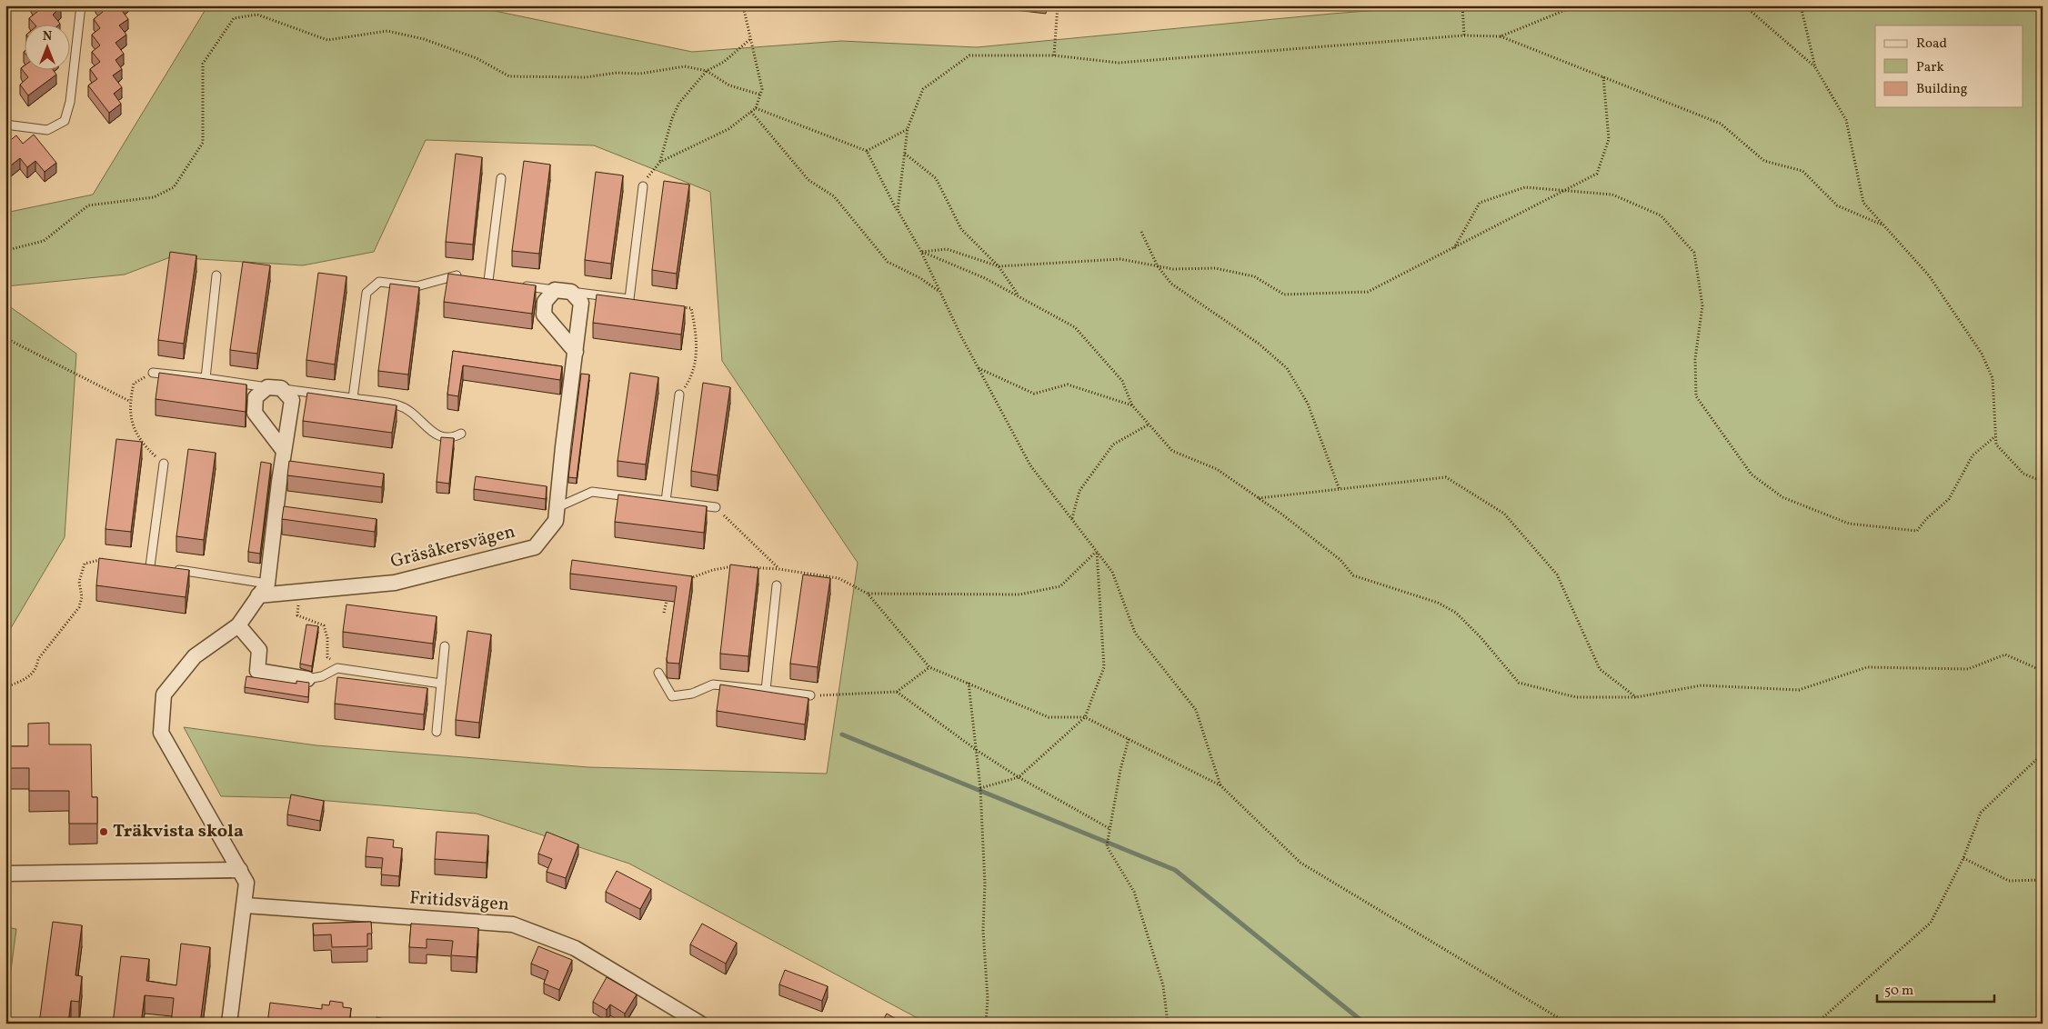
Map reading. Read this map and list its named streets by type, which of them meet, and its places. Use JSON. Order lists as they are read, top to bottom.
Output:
{
  "streets": {
    "street": ["Gräsåkersvägen", "Fritidsvägen"]
  },
  "places": ["Träkvista skola"],
  "legend": ["Road", "Park", "Building"],
  "scale_bar": "50 m",
  "north": "top"
}
